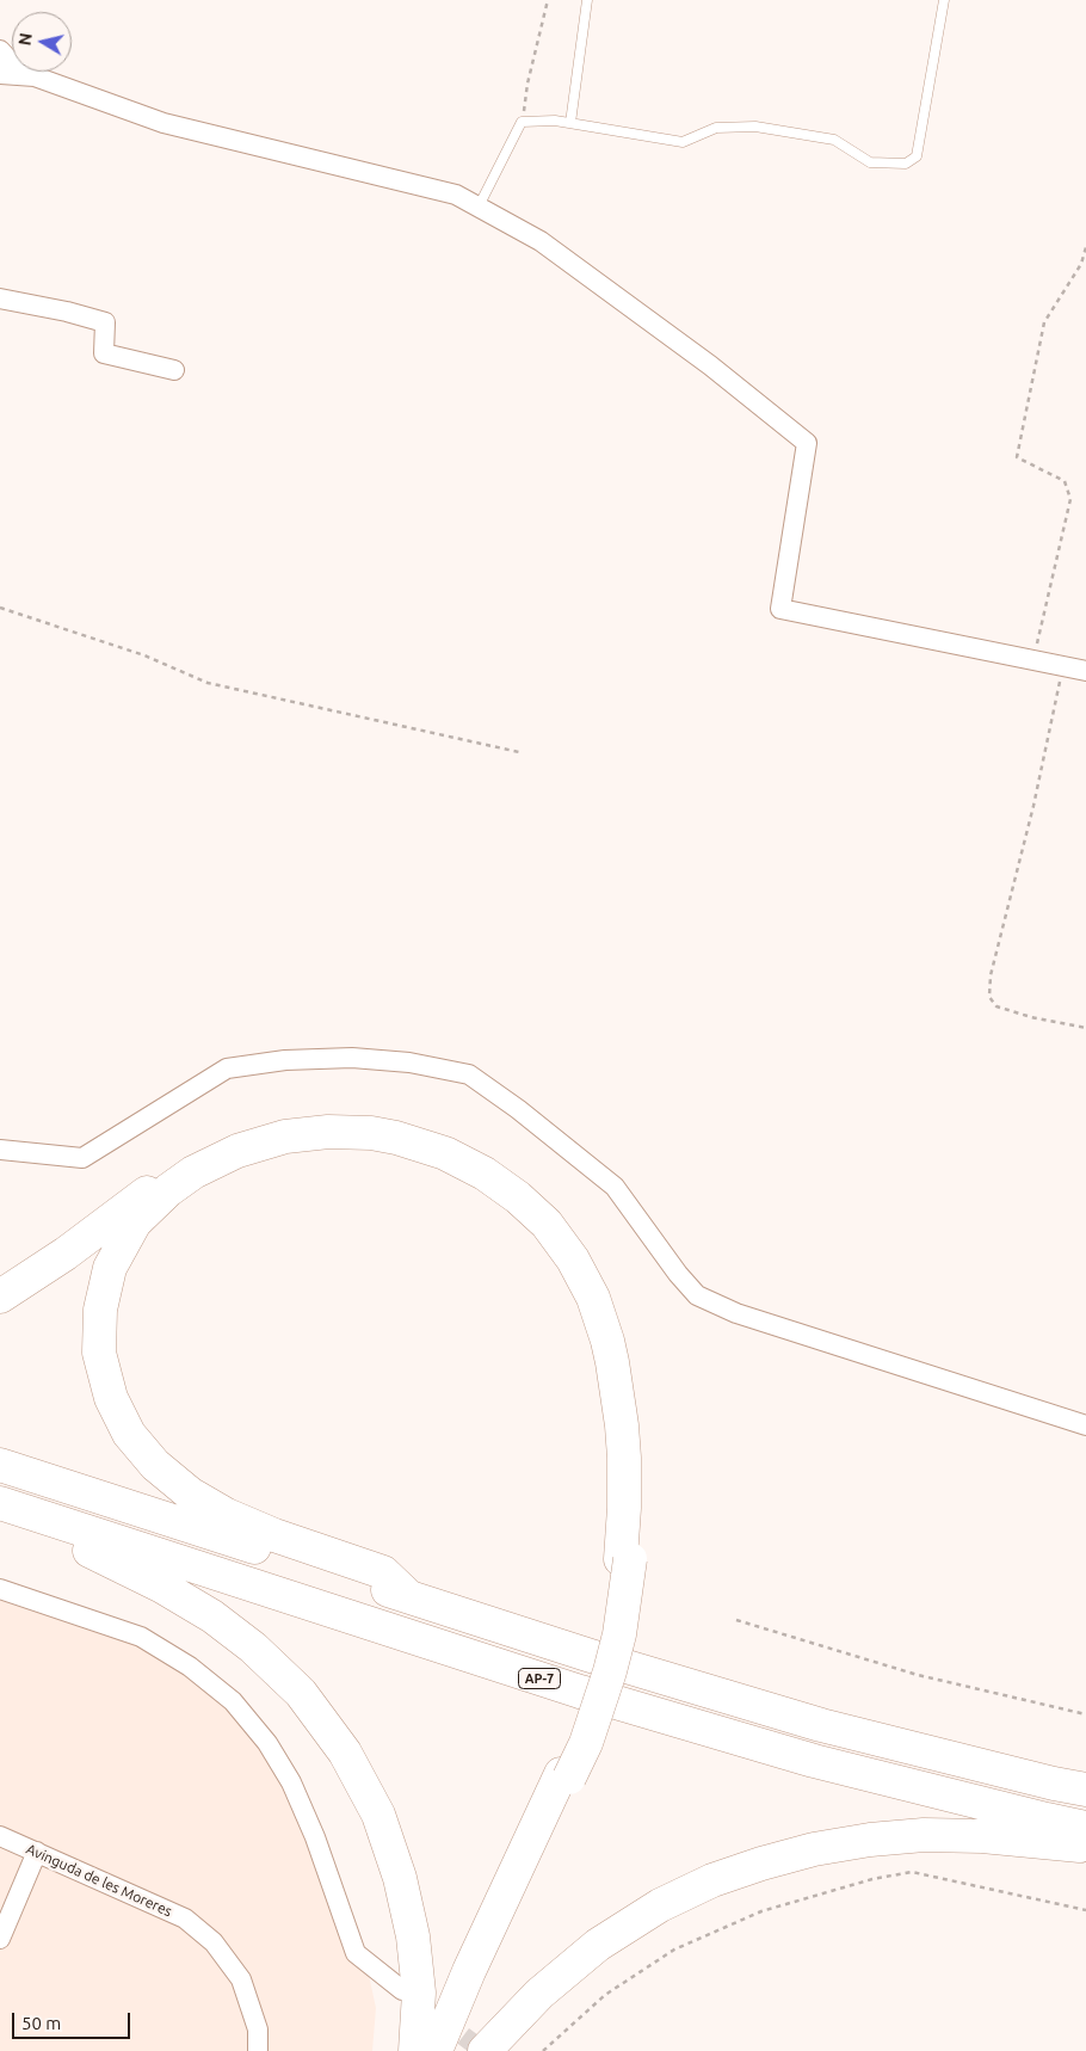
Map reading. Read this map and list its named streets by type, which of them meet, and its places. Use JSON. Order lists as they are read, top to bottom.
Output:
{
  "streets": {
    "highway": ["AP-7"],
    "street": ["Avinguda de les Moreres"]
  },
  "scale_bar": "50 m",
  "north": "left"
}
